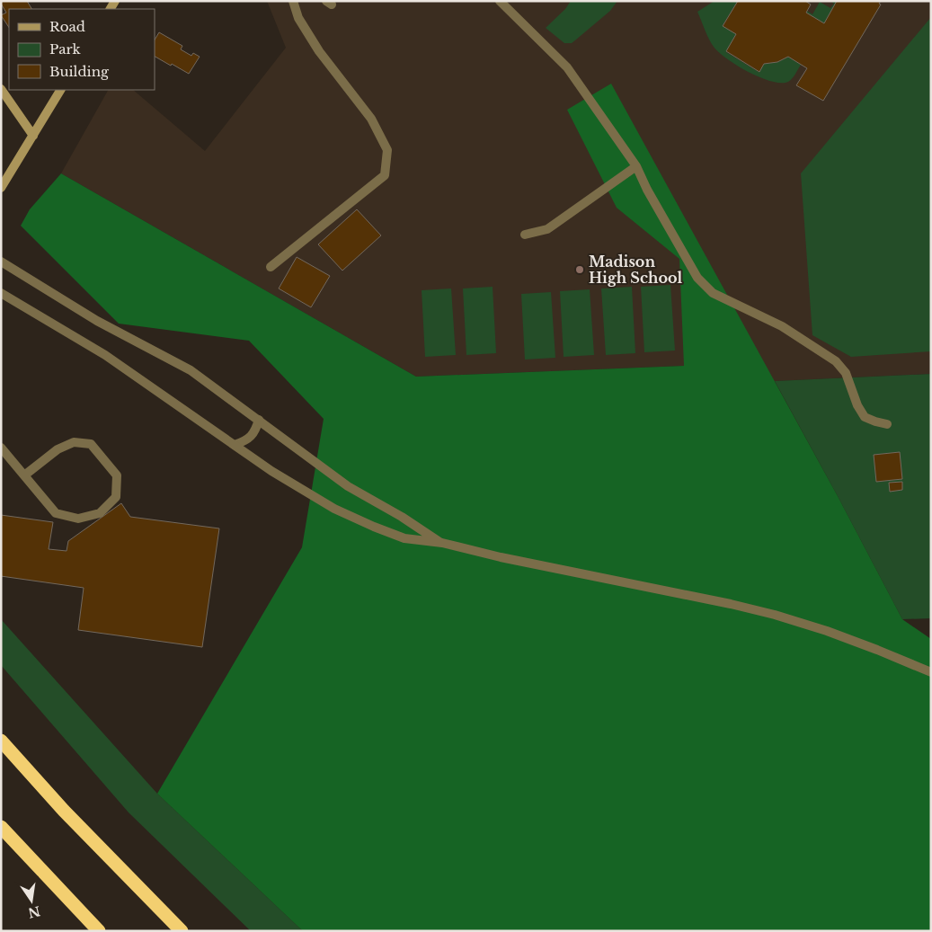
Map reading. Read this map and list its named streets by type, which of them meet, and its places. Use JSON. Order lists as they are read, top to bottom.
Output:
{
  "places": ["Madison High School"],
  "legend": ["Road", "Park", "Building"],
  "north": "bottom"
}
